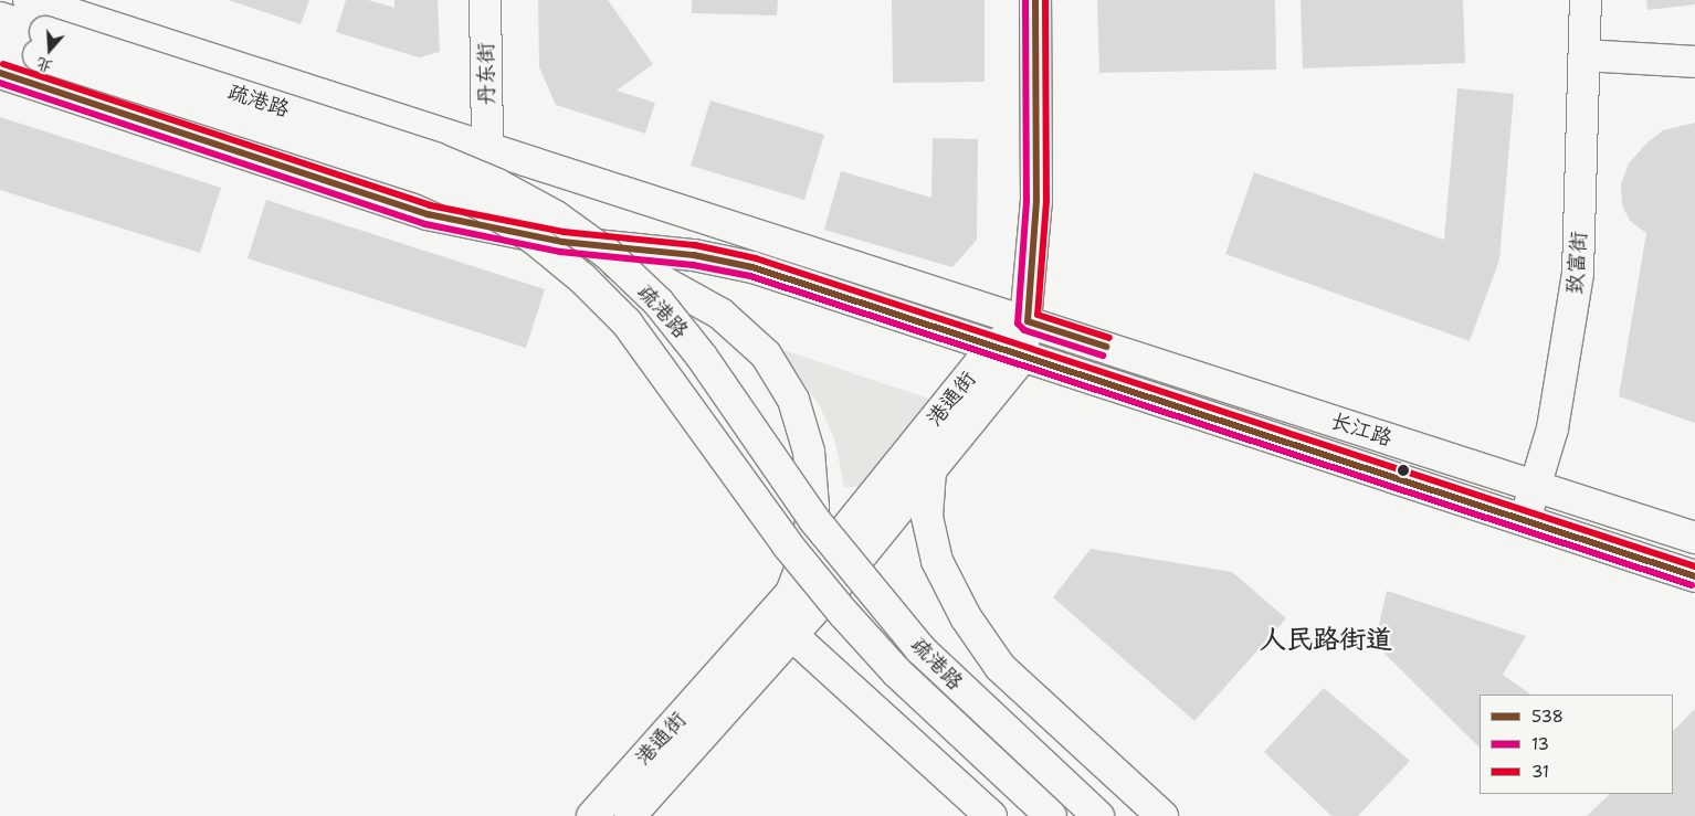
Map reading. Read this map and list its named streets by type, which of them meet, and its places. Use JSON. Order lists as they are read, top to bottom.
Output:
{
  "streets": {
    "main road": [
      "丹东街",
      "疏港路",
      "致富街",
      "港通街",
      "长江路"
    ]
  },
  "crossings": [
    ["丹东街", "长江路"],
    ["致富街", "长江路"],
    ["港通街", "长江路"]
  ],
  "districts": ["人民路街道"],
  "lines": ["transit line 538", "transit line 13", "transit line 31"],
  "legend": ["538", "13", "31"],
  "north": "bottom"
}
